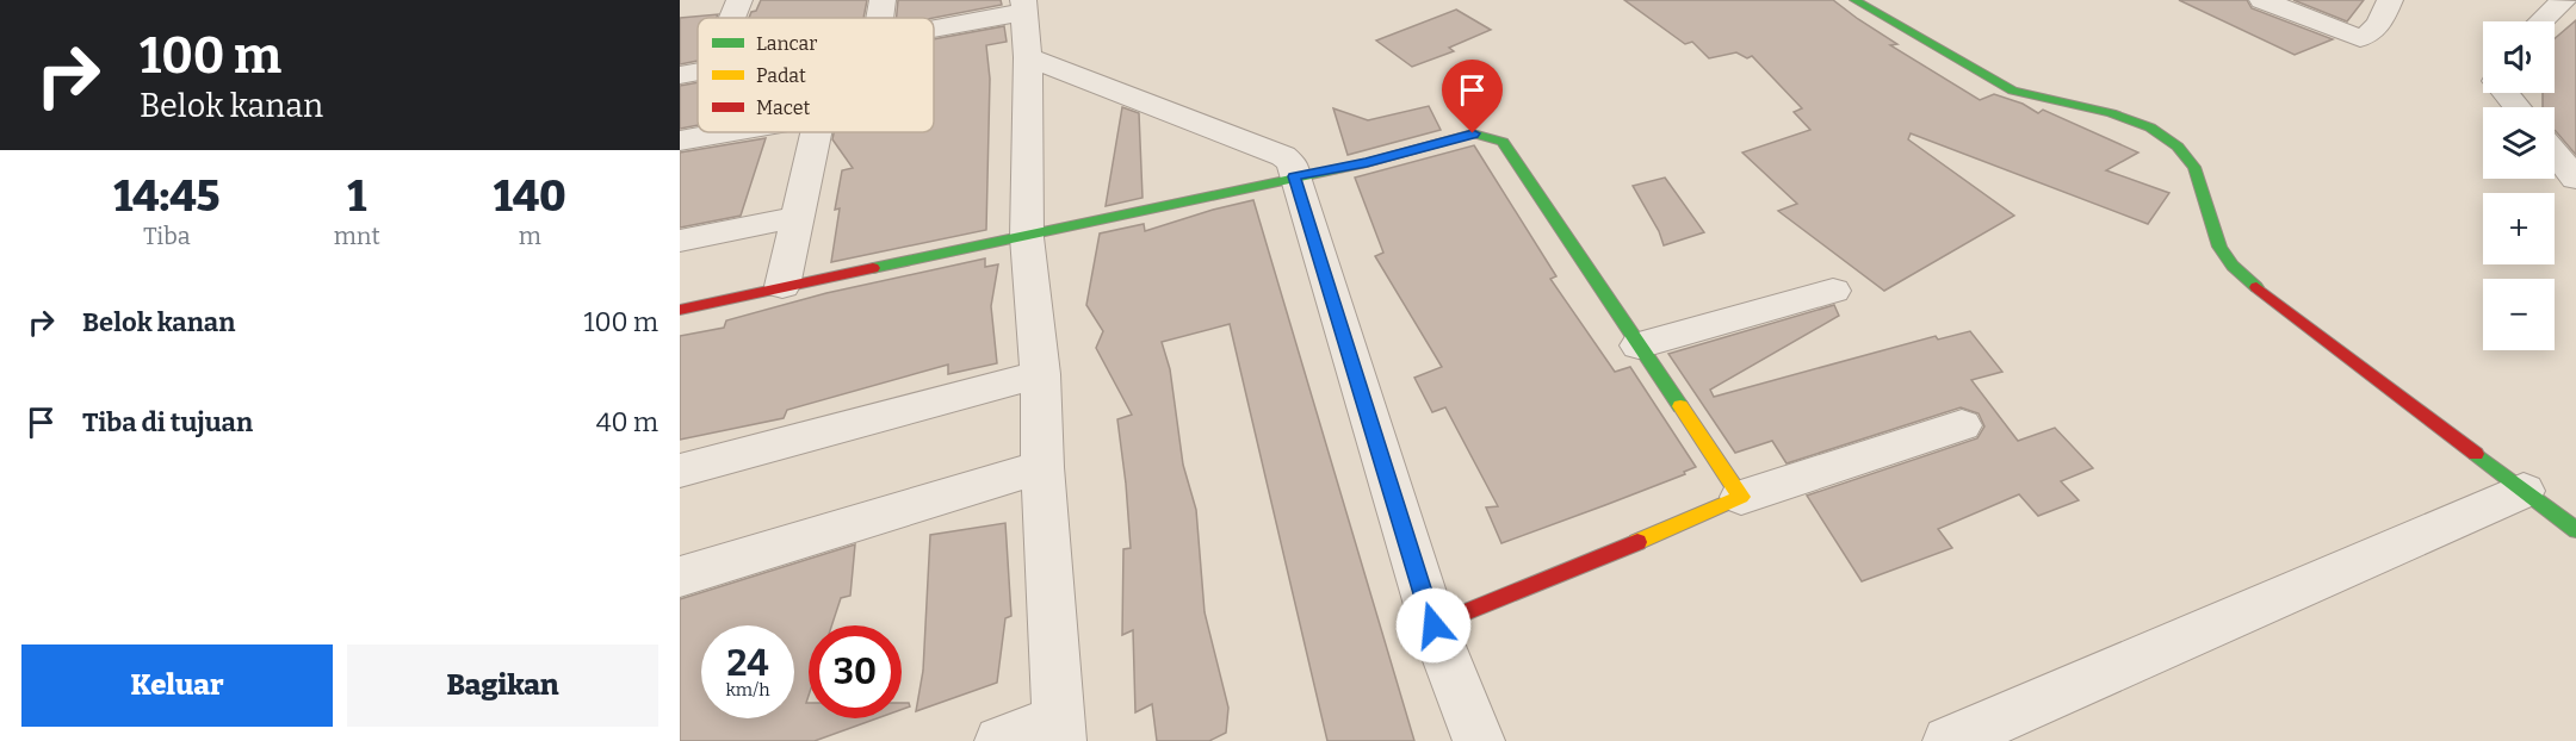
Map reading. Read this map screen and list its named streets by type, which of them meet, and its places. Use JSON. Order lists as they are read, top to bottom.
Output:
{
  "legend": ["Lancar", "Padat", "Macet"],
  "page": {
    "turn": ["100 m", "Belok kanan"],
    "map_buttons": ["+", "−"],
    "eta": [
      "14:45",
      "Tiba",
      "1",
      "mnt",
      "140",
      "m"
    ],
    "list": [
      {
        "name": "Belok kanan",
        "value": "100 m"
      },
      {
        "name": "Tiba di tujuan",
        "value": "40 m"
      }
    ],
    "speed": "24 km/h",
    "limit": "30",
    "buttons": ["Keluar", "Bagikan"]
  }
}
